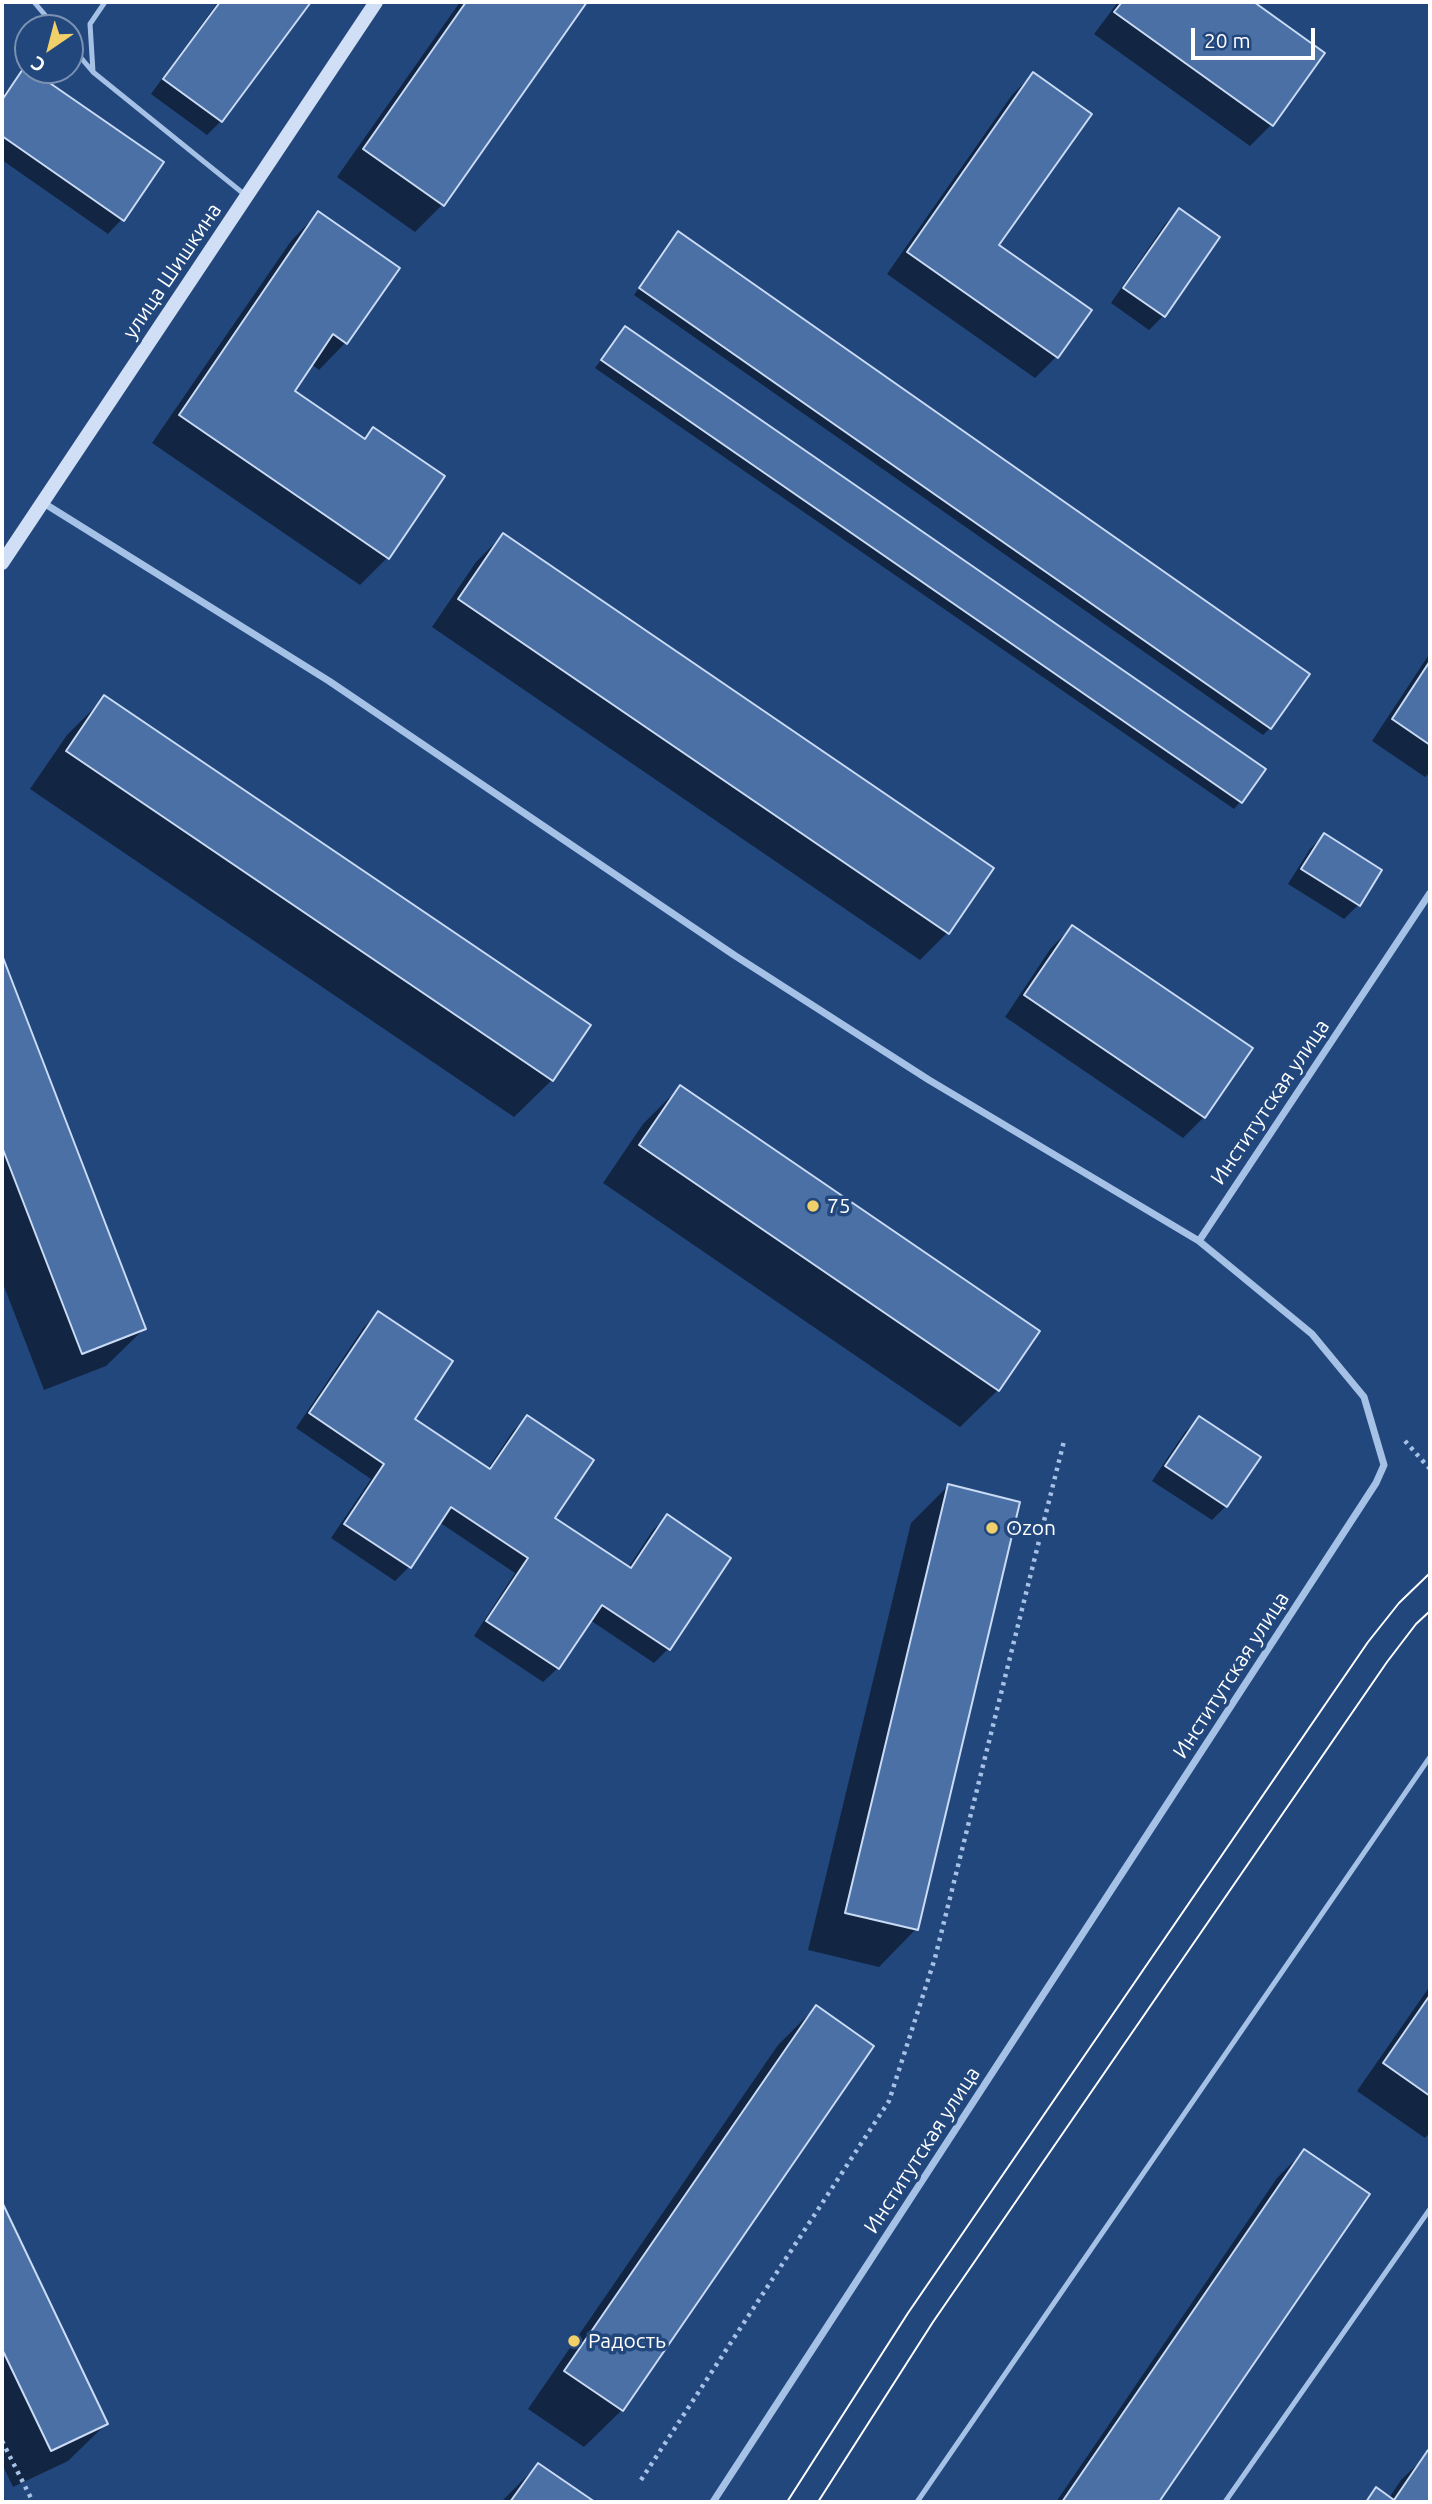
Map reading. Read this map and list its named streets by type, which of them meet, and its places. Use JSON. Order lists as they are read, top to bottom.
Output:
{
  "streets": {
    "main road": ["улица Шишкина"],
    "street": ["Институтская улица"]
  },
  "places": ["75", "Ozon", "Радость"],
  "scale_bar": "20 m",
  "north": "bottom left"
}
